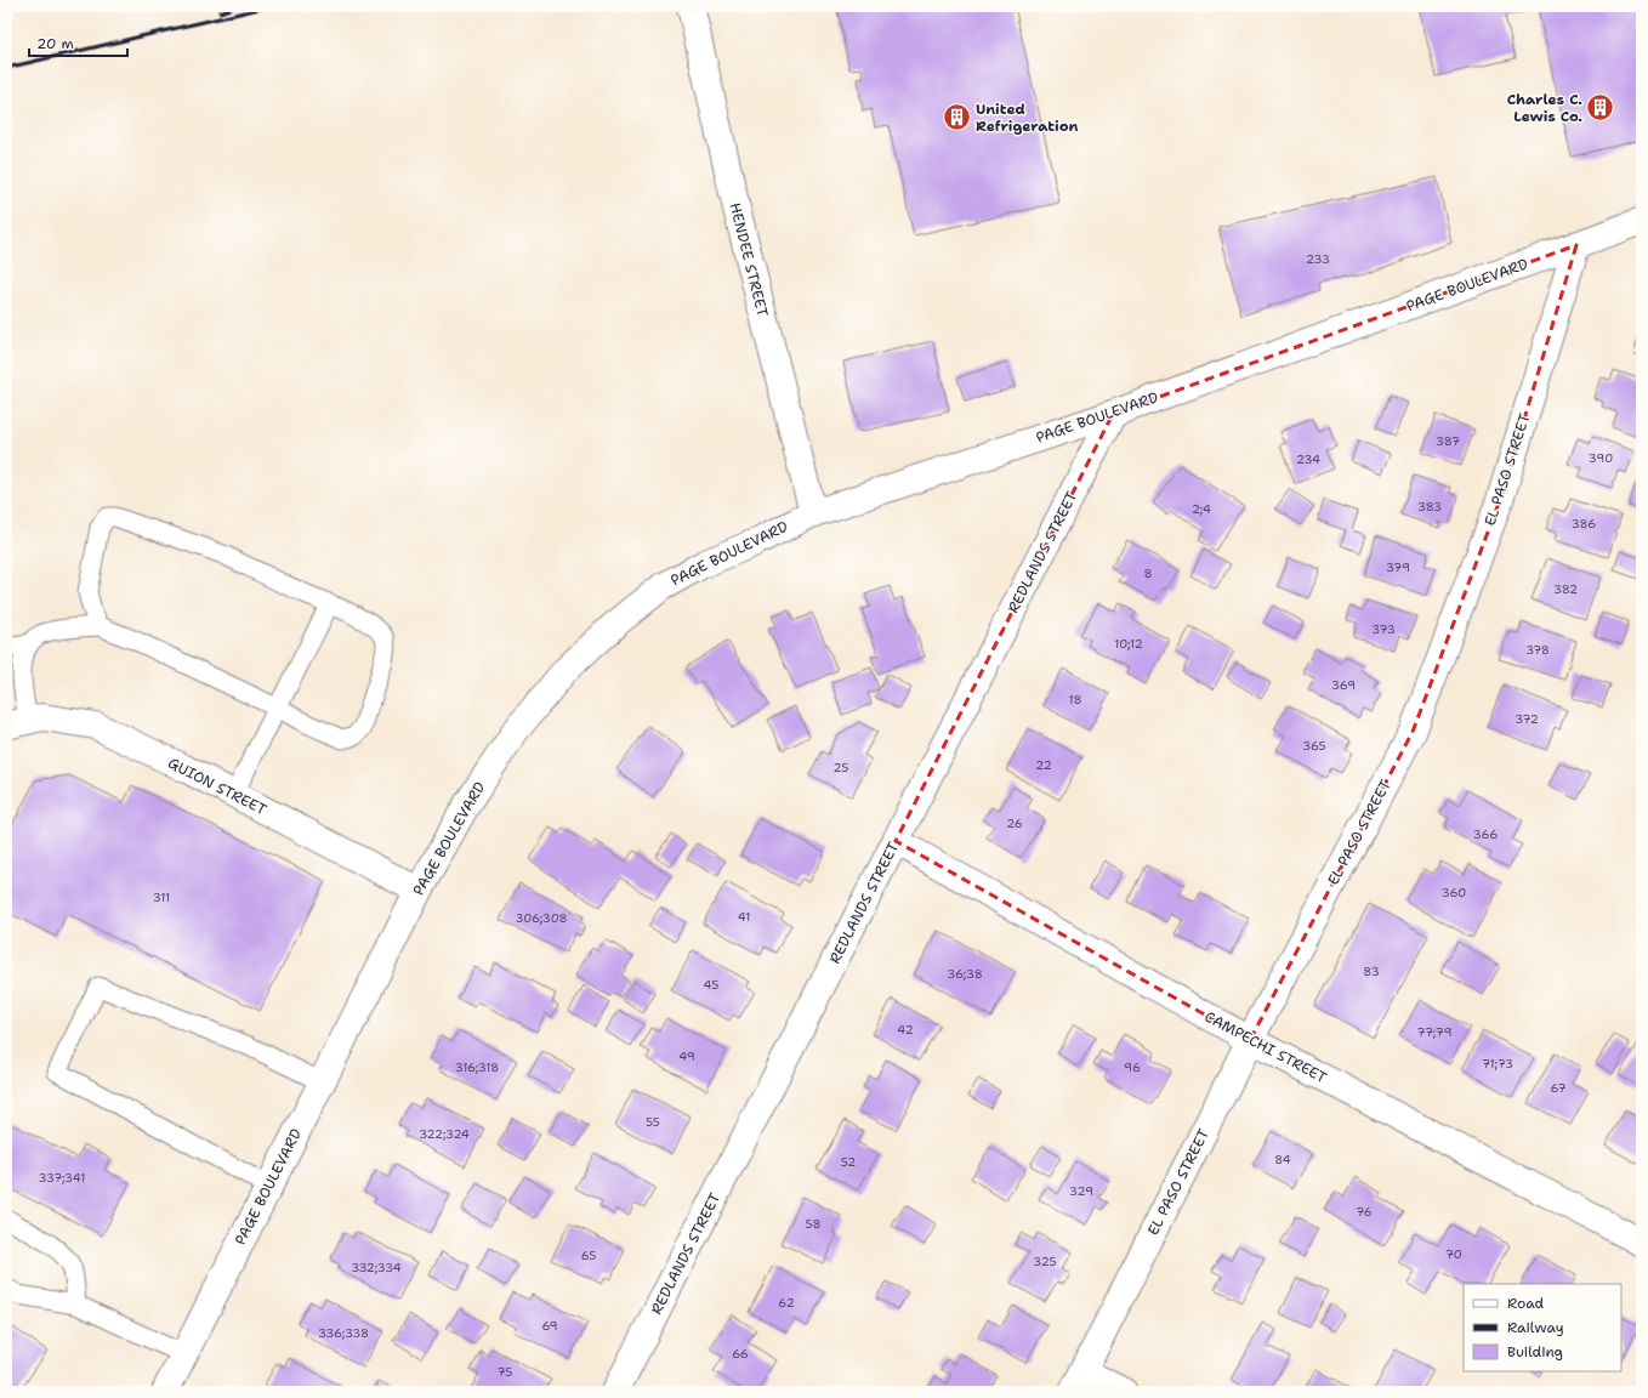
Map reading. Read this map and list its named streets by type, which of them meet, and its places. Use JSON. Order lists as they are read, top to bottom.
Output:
{
  "streets": {
    "street": [
      "HENDEE STREET",
      "PAGE BOULEVARD",
      "EL PASO STREET",
      "REDLANDS STREET",
      "GUION STREET",
      "CAMPECHI STREET"
    ]
  },
  "crossings": [
    ["HENDEE STREET", "PAGE BOULEVARD"],
    ["PAGE BOULEVARD", "EL PASO STREET"],
    ["PAGE BOULEVARD", "REDLANDS STREET"],
    ["PAGE BOULEVARD", "GUION STREET"],
    ["EL PASO STREET", "CAMPECHI STREET"],
    ["REDLANDS STREET", "CAMPECHI STREET"]
  ],
  "places": {
    "building": ["Charles C. Lewis Co.", "United Refrigeration"]
  },
  "house_numbers": [
    "233",
    "387",
    "390",
    "234",
    "383",
    "2;4",
    "386",
    "379",
    "8",
    "382",
    "373",
    "10;12",
    "378",
    "369",
    "18",
    "372",
    "365",
    "22",
    "25",
    "26",
    "366",
    "360",
    "311",
    "41",
    "306;308",
    "83",
    "36;38",
    "45",
    "42",
    "77;79",
    "49",
    "71;73",
    "316;318",
    "96",
    "67",
    "55",
    "322;324",
    "84",
    "52",
    "337;341",
    "329",
    "76",
    "58",
    "70",
    "65",
    "325",
    "332;334",
    "62",
    "69",
    "336;338",
    "66",
    "75"
  ],
  "legend": ["Road", "Railway", "Building"],
  "scale_bar": "20 m"
}
